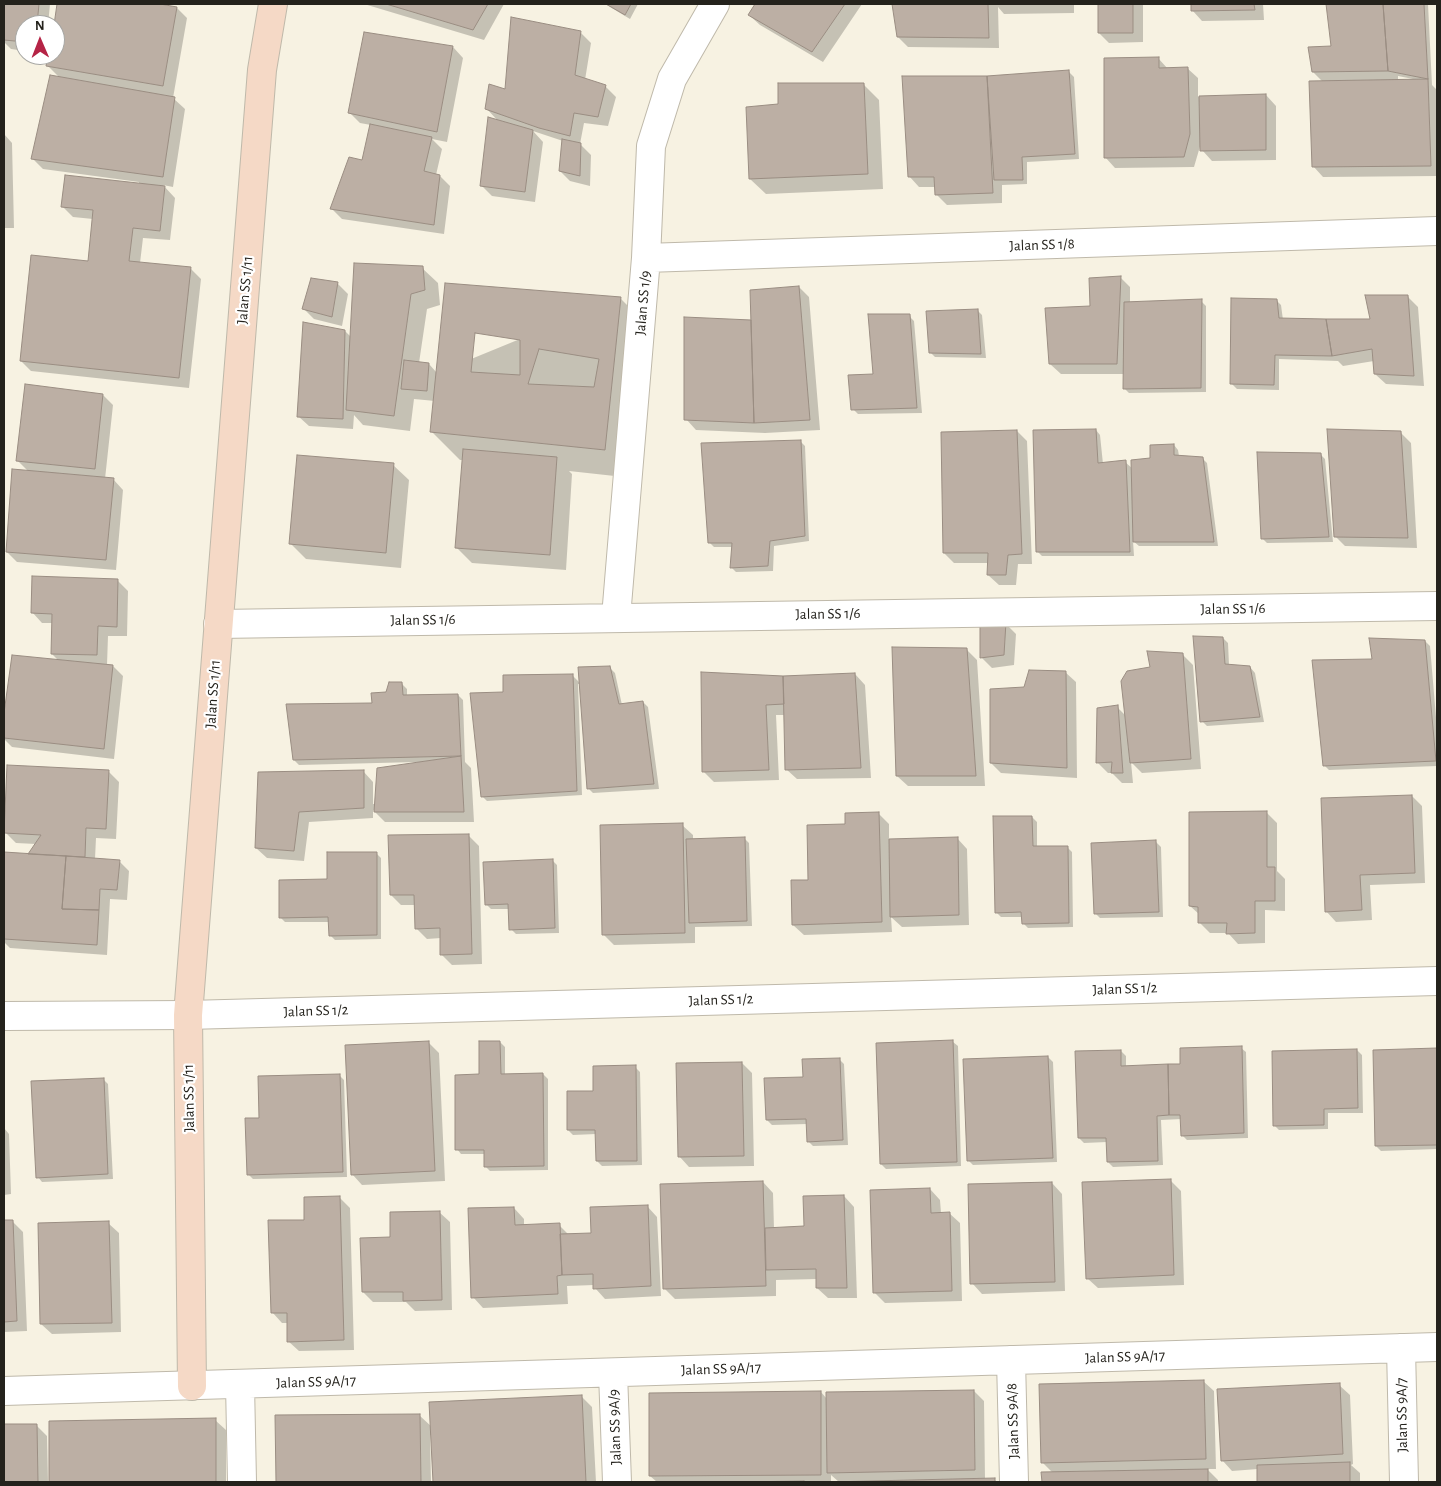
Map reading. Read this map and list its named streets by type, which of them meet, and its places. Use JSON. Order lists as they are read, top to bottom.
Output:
{
  "streets": {
    "street": [
      "Jalan SS 1/8",
      "Jalan SS 1/11",
      "Jalan SS 1/9",
      "Jalan SS 1/6",
      "Jalan SS 1/2",
      "Jalan SS 9A/17",
      "Jalan SS 9A/7",
      "Jalan SS 9A/8",
      "Jalan SS 9A/9"
    ]
  },
  "crossings": [
    ["Jalan SS 1/8", "Jalan SS 1/9"],
    ["Jalan SS 1/11", "Jalan SS 1/6"],
    ["Jalan SS 1/11", "Jalan SS 1/2"],
    ["Jalan SS 1/11", "Jalan SS 9A/17"],
    ["Jalan SS 1/9", "Jalan SS 1/6"],
    ["Jalan SS 9A/17", "Jalan SS 9A/7"],
    ["Jalan SS 9A/17", "Jalan SS 9A/8"],
    ["Jalan SS 9A/17", "Jalan SS 9A/9"]
  ],
  "north": "top"
}
